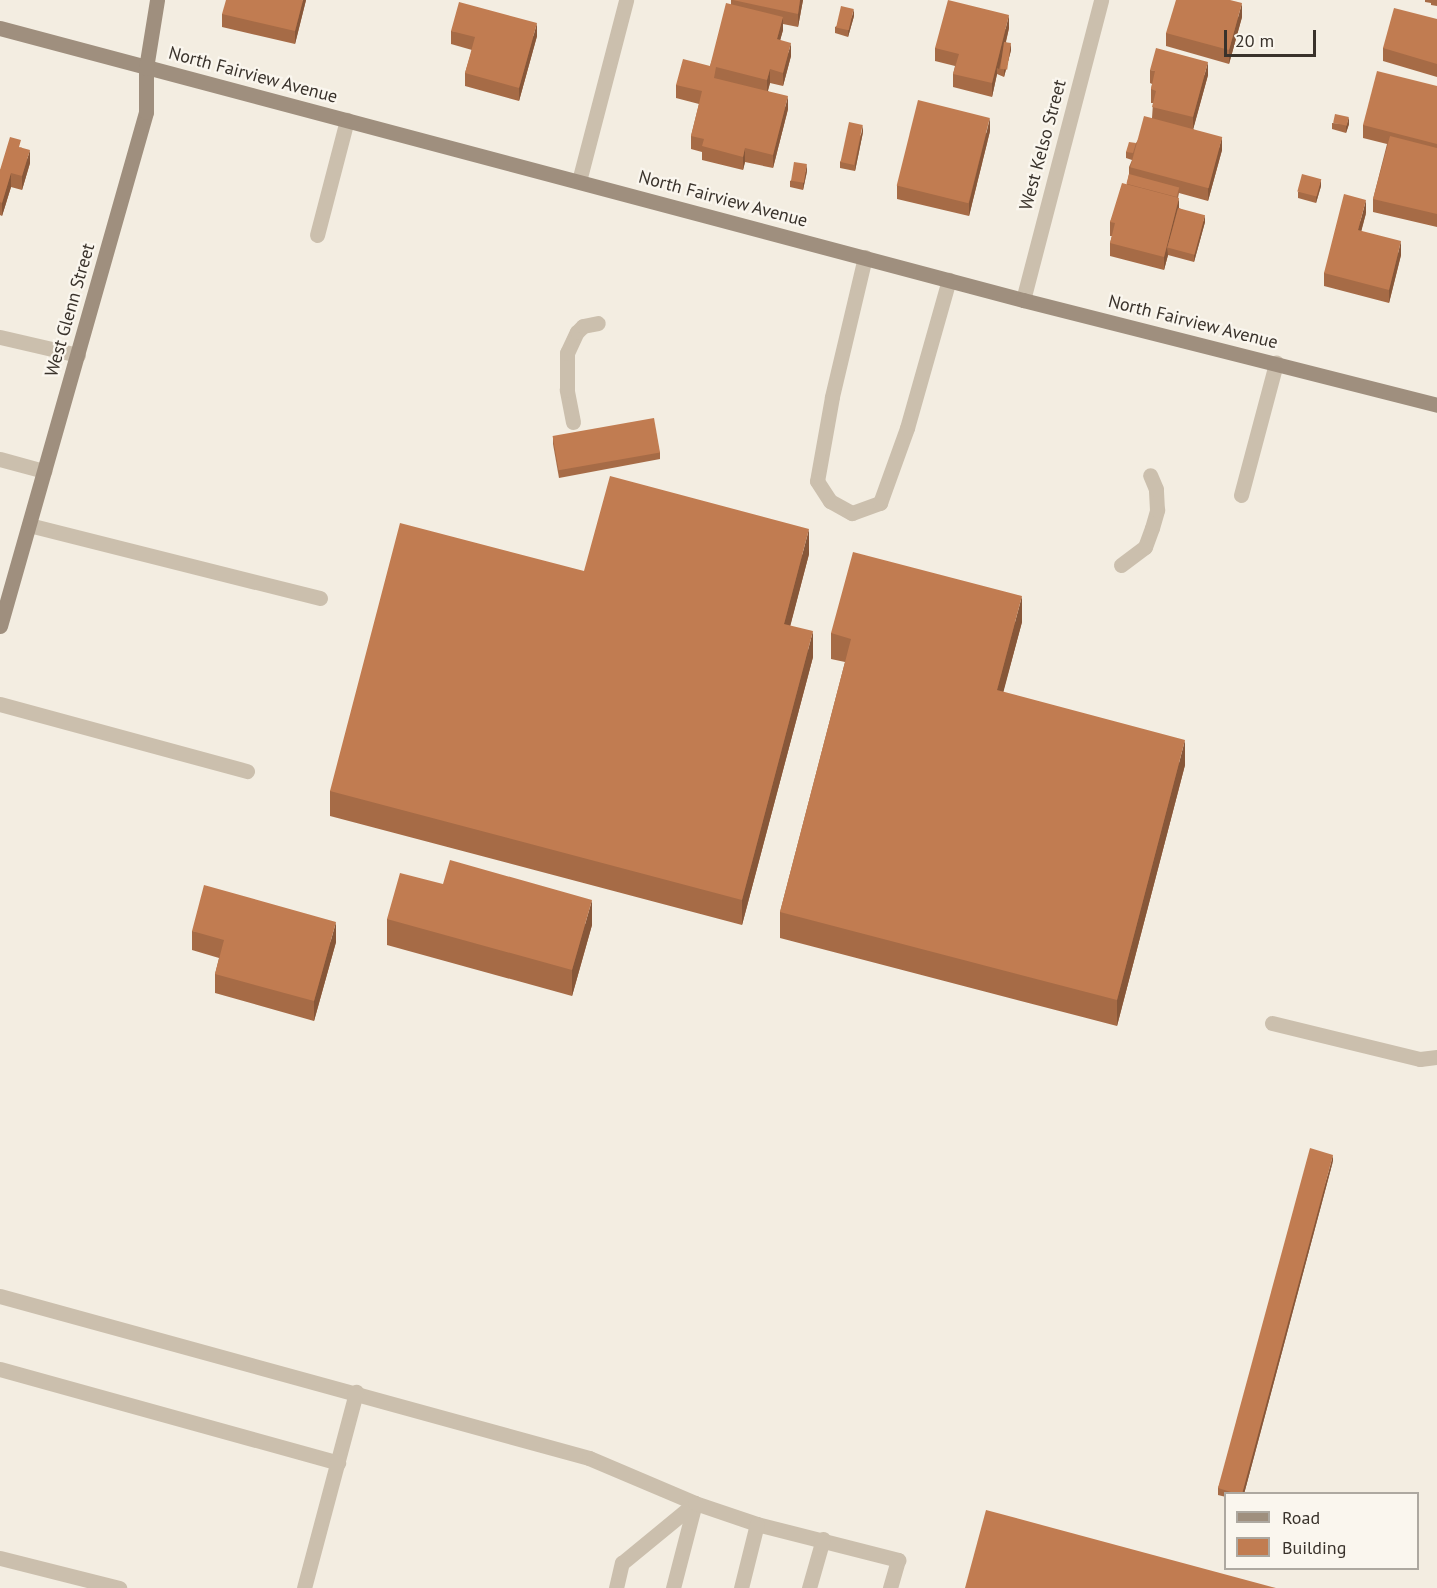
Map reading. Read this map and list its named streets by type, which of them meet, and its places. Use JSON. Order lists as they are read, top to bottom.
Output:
{
  "streets": {
    "street": ["North Fairview Avenue", "West Kelso Street", "West Glenn Street"]
  },
  "crossings": [
    ["North Fairview Avenue", "West Kelso Street"],
    ["North Fairview Avenue", "West Glenn Street"]
  ],
  "legend": ["Road", "Building"],
  "scale_bar": "20 m"
}
